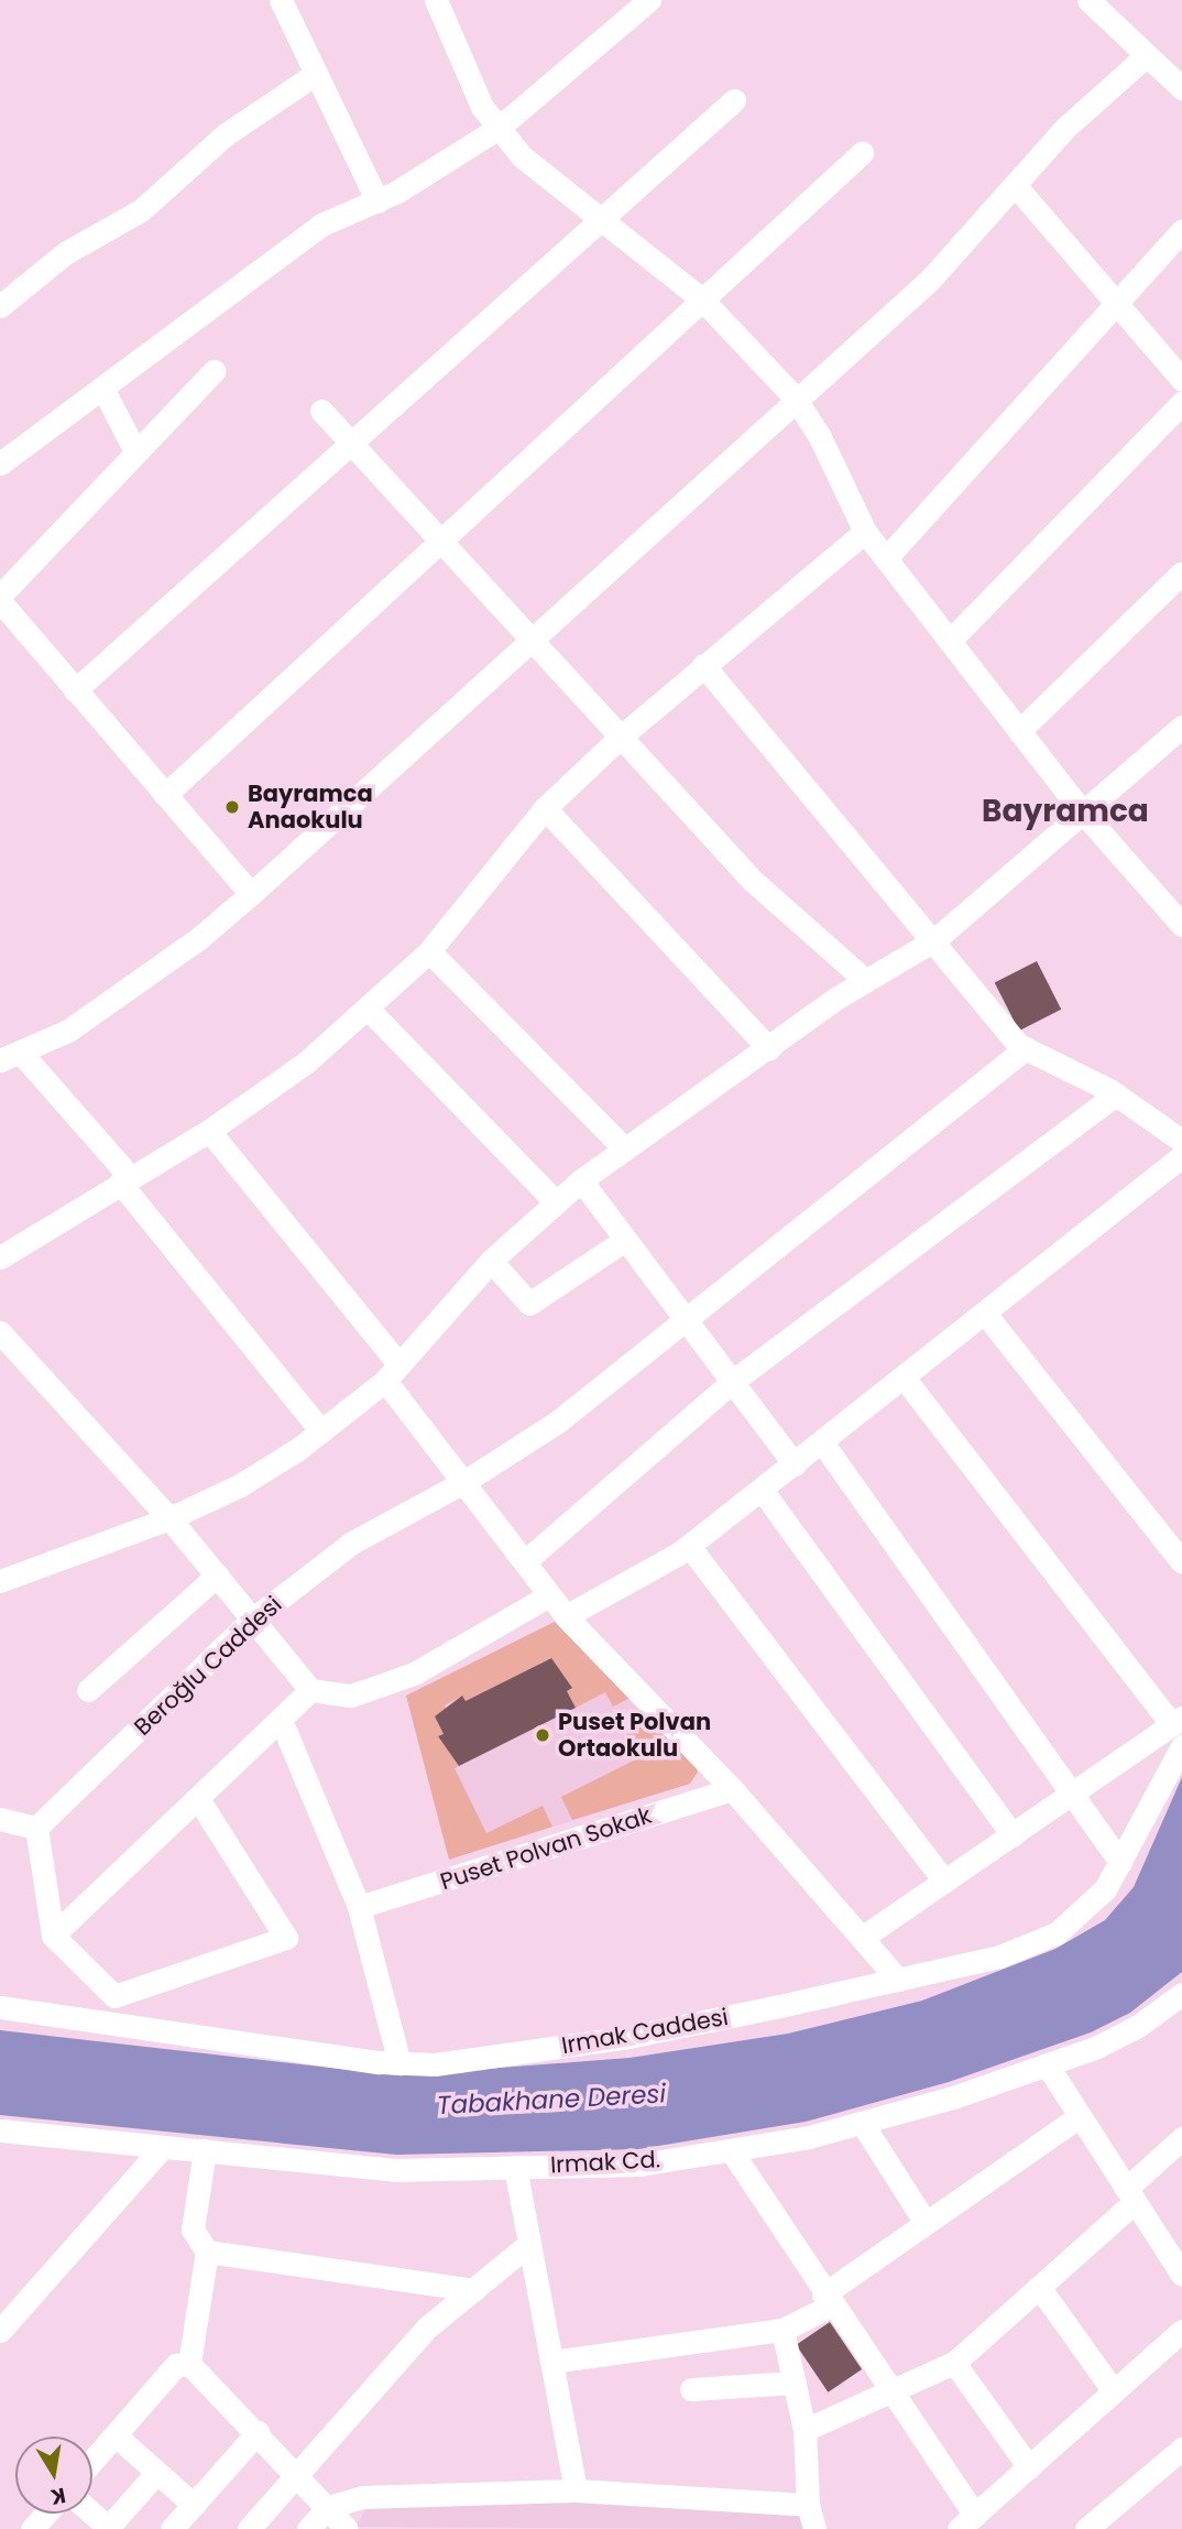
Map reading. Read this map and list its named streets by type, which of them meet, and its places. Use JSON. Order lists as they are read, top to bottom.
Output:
{
  "streets": {
    "street": [
      "Beroğlu Caddesi",
      "Puset Polvan Sokak",
      "Irmak Caddesi",
      "Irmak Cd."
    ]
  },
  "districts": ["Bayramca"],
  "water": ["Tabakhane Deresi"],
  "places": ["Bayramca Anaokulu", "Puset Polvan Ortaokulu"],
  "north": "bottom"
}
